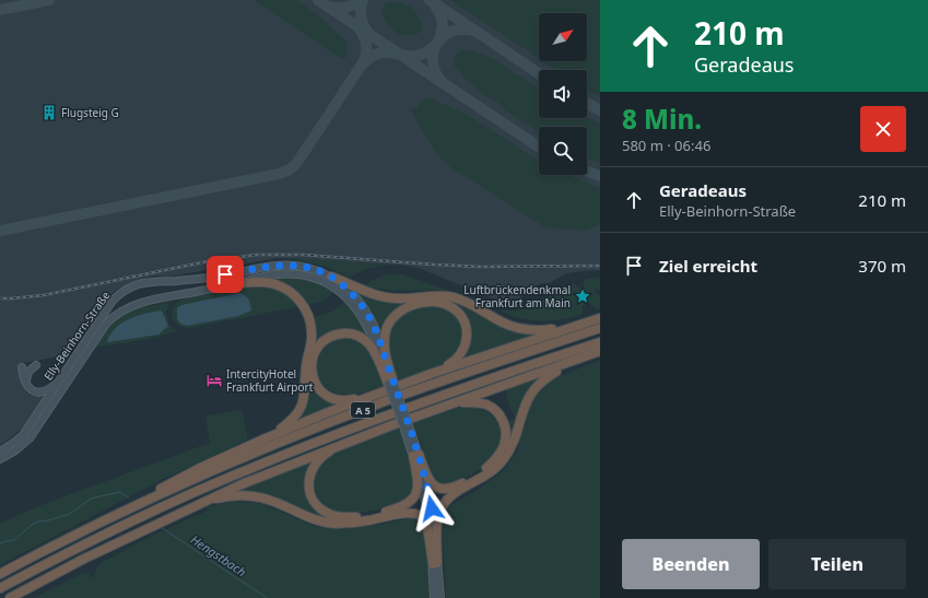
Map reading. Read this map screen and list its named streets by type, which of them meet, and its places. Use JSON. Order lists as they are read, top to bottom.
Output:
{
  "streets": {
    "highway": ["A 5"],
    "street": ["Elly-Beinhorn-Straße"]
  },
  "water": ["Hengstbach"],
  "places": {
    "building": ["Flugsteig G"],
    "place": ["Luftbrückendenkmal Frankfurt am Main"],
    "hotel": ["IntercityHotel Frankfurt Airport"]
  },
  "north": "top right",
  "page": {
    "turn": ["210 m", "Geradeaus"],
    "heading": ["8 Min.", "580 m · 06:46"],
    "list": [
      {
        "name": "Geradeaus",
        "note": "Elly-Beinhorn-Straße",
        "value": "210 m"
      },
      {
        "name": "Ziel erreicht",
        "value": "370 m"
      }
    ],
    "buttons": ["Beenden", "Teilen"]
  }
}
